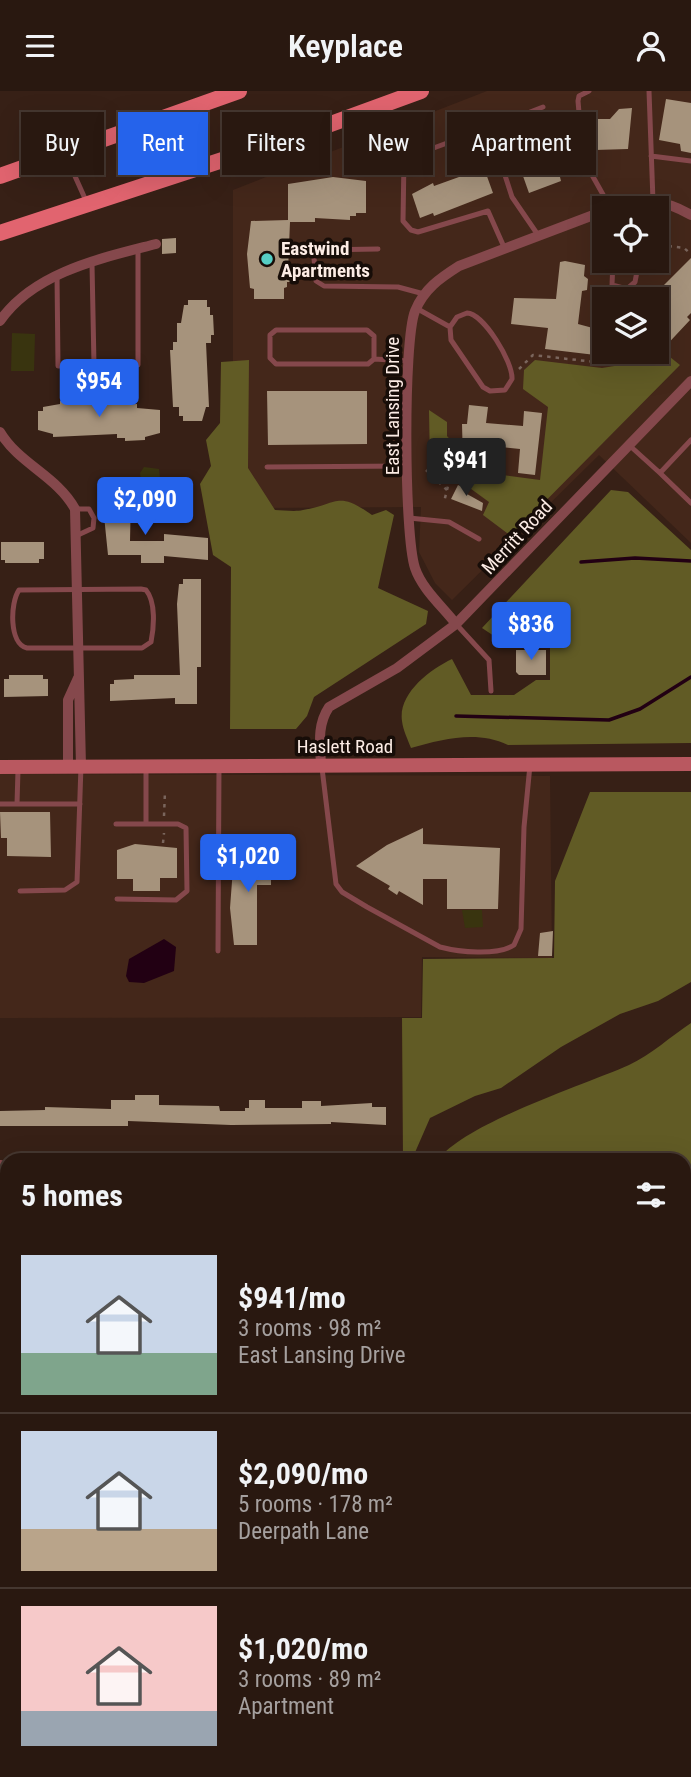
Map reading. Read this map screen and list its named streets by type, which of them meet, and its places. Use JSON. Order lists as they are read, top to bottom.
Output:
{
  "streets": {
    "main road": ["Haslett Road"],
    "street": ["East Lansing Drive", "Merritt Road"]
  },
  "crossings": [
    ["East Lansing Drive", "Merritt Road"],
    ["Merritt Road", "Haslett Road"]
  ],
  "places": ["Eastwind Apartments"],
  "page": {
    "header": "Keyplace",
    "chip": [
      "Buy",
      "Rent",
      "Filters",
      "New",
      "Apartment"
    ],
    "price": [
      "$954",
      "$941",
      "$2,090",
      "$836",
      "$1,020"
    ],
    "heading": "5 homes",
    "list": [
      {
        "name": "$941/mo",
        "note": "3 rooms · 98 m² · East Lansing Drive"
      },
      {
        "name": "$2,090/mo",
        "note": "5 rooms · 178 m² · Deerpath Lane"
      },
      {
        "name": "$1,020/mo",
        "note": "3 rooms · 89 m² · Apartment"
      }
    ]
  }
}
